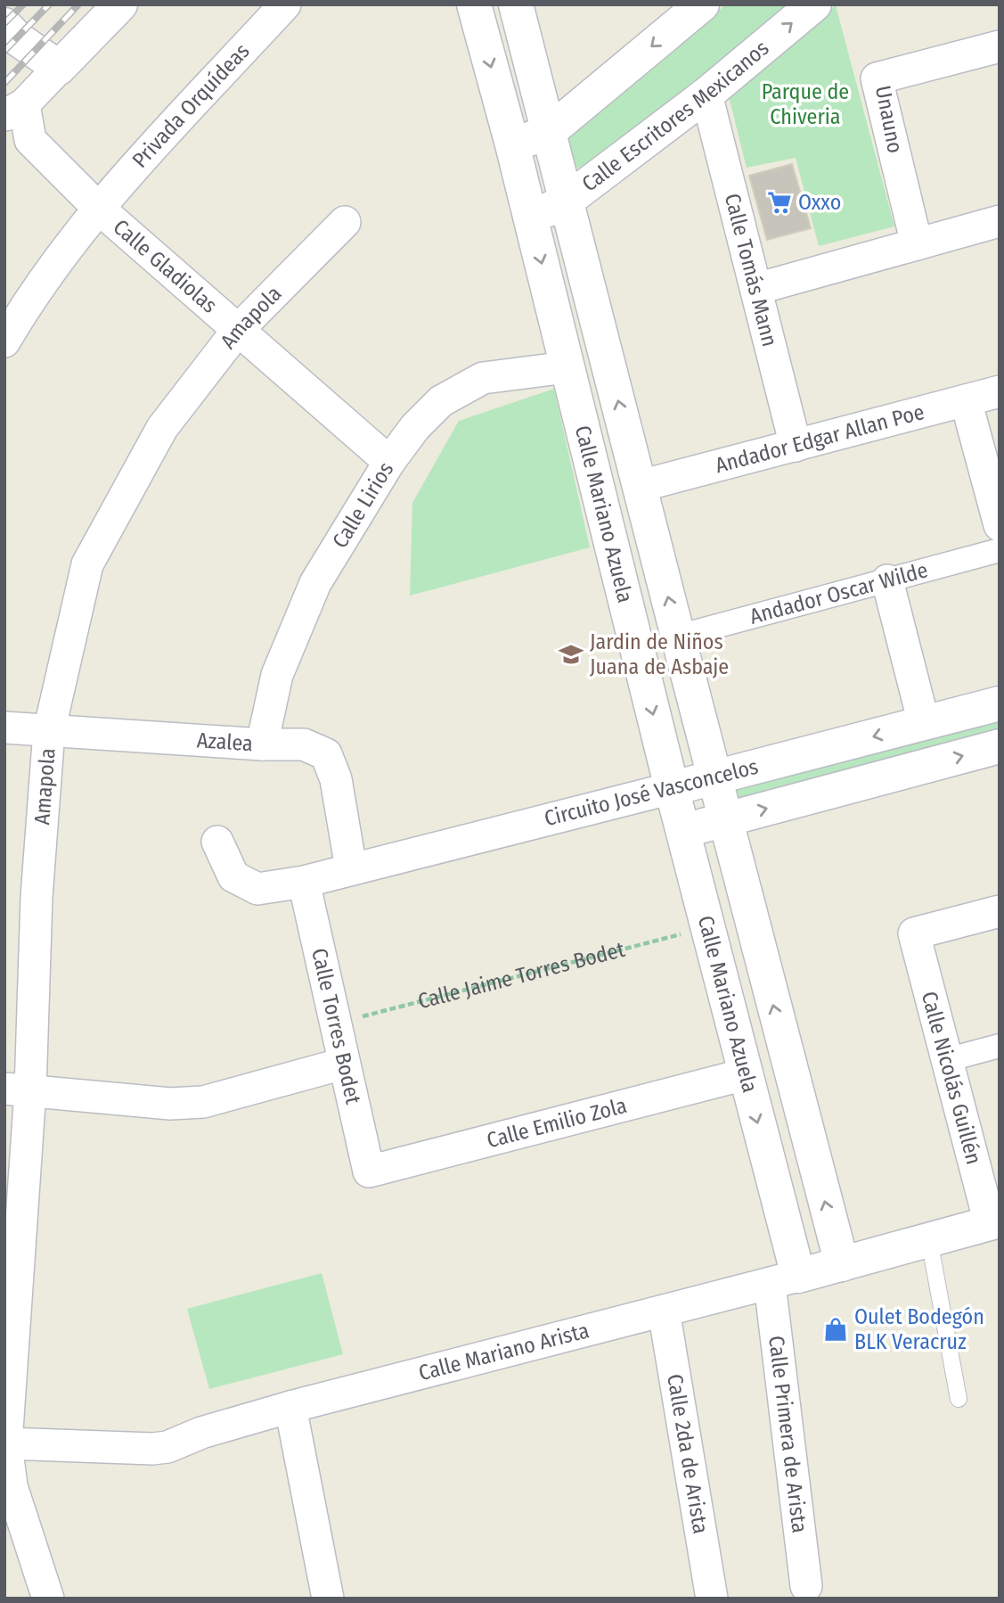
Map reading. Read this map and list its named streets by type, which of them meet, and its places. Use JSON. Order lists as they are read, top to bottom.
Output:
{
  "streets": {
    "street": [
      "Privada Orquídeas",
      "Calle Escritores Mexicanos",
      "Unauno",
      "Calle Gladiolas",
      "Calle Tomás Mann",
      "Amapola",
      "Andador Edgar Allan Poe",
      "Calle Lirios",
      "Calle Mariano Azuela",
      "Andador Oscar Wilde",
      "Azalea",
      "Circuito José Vasconcelos",
      "Calle Torres Bodet",
      "Calle Nicolás Guillén",
      "Calle Emilio Zola",
      "Calle Mariano Arista",
      "Calle Primera de Arista",
      "Calle 2da de Arista"
    ],
    "path": ["Calle Jaime Torres Bodet"]
  },
  "crossings": [
    ["Privada Orquídeas", "Calle Gladiolas"],
    ["Calle Escritores Mexicanos", "Calle Tomás Mann"],
    ["Calle Escritores Mexicanos", "Calle Mariano Azuela"],
    ["Calle Gladiolas", "Amapola"],
    ["Calle Gladiolas", "Calle Lirios"],
    ["Calle Tomás Mann", "Andador Edgar Allan Poe"],
    ["Amapola", "Azalea"],
    ["Amapola", "Calle Mariano Arista"],
    ["Andador Edgar Allan Poe", "Calle Mariano Azuela"],
    ["Calle Lirios", "Calle Mariano Azuela"],
    ["Calle Lirios", "Azalea"],
    ["Calle Mariano Azuela", "Andador Oscar Wilde"],
    ["Calle Mariano Azuela", "Circuito José Vasconcelos"],
    ["Calle Mariano Azuela", "Calle Jaime Torres Bodet"],
    ["Calle Mariano Azuela", "Calle Emilio Zola"],
    ["Calle Mariano Azuela", "Calle Mariano Arista"],
    ["Calle Mariano Azuela", "Calle Primera de Arista"],
    ["Azalea", "Circuito José Vasconcelos"],
    ["Circuito José Vasconcelos", "Calle Torres Bodet"],
    ["Calle Jaime Torres Bodet", "Calle Torres Bodet"],
    ["Calle Torres Bodet", "Calle Emilio Zola"],
    ["Calle Nicolás Guillén", "Calle Mariano Arista"],
    ["Calle Mariano Arista", "Calle Primera de Arista"],
    ["Calle Mariano Arista", "Calle 2da de Arista"]
  ],
  "parks": ["Parque de Chiveria"],
  "places": {
    "supermarket": ["Oxxo"],
    "school or university": ["Jardin de Niños Juana de Asbaje"],
    "shop": ["Oulet Bodegón BLK Veracruz"]
  }
}
